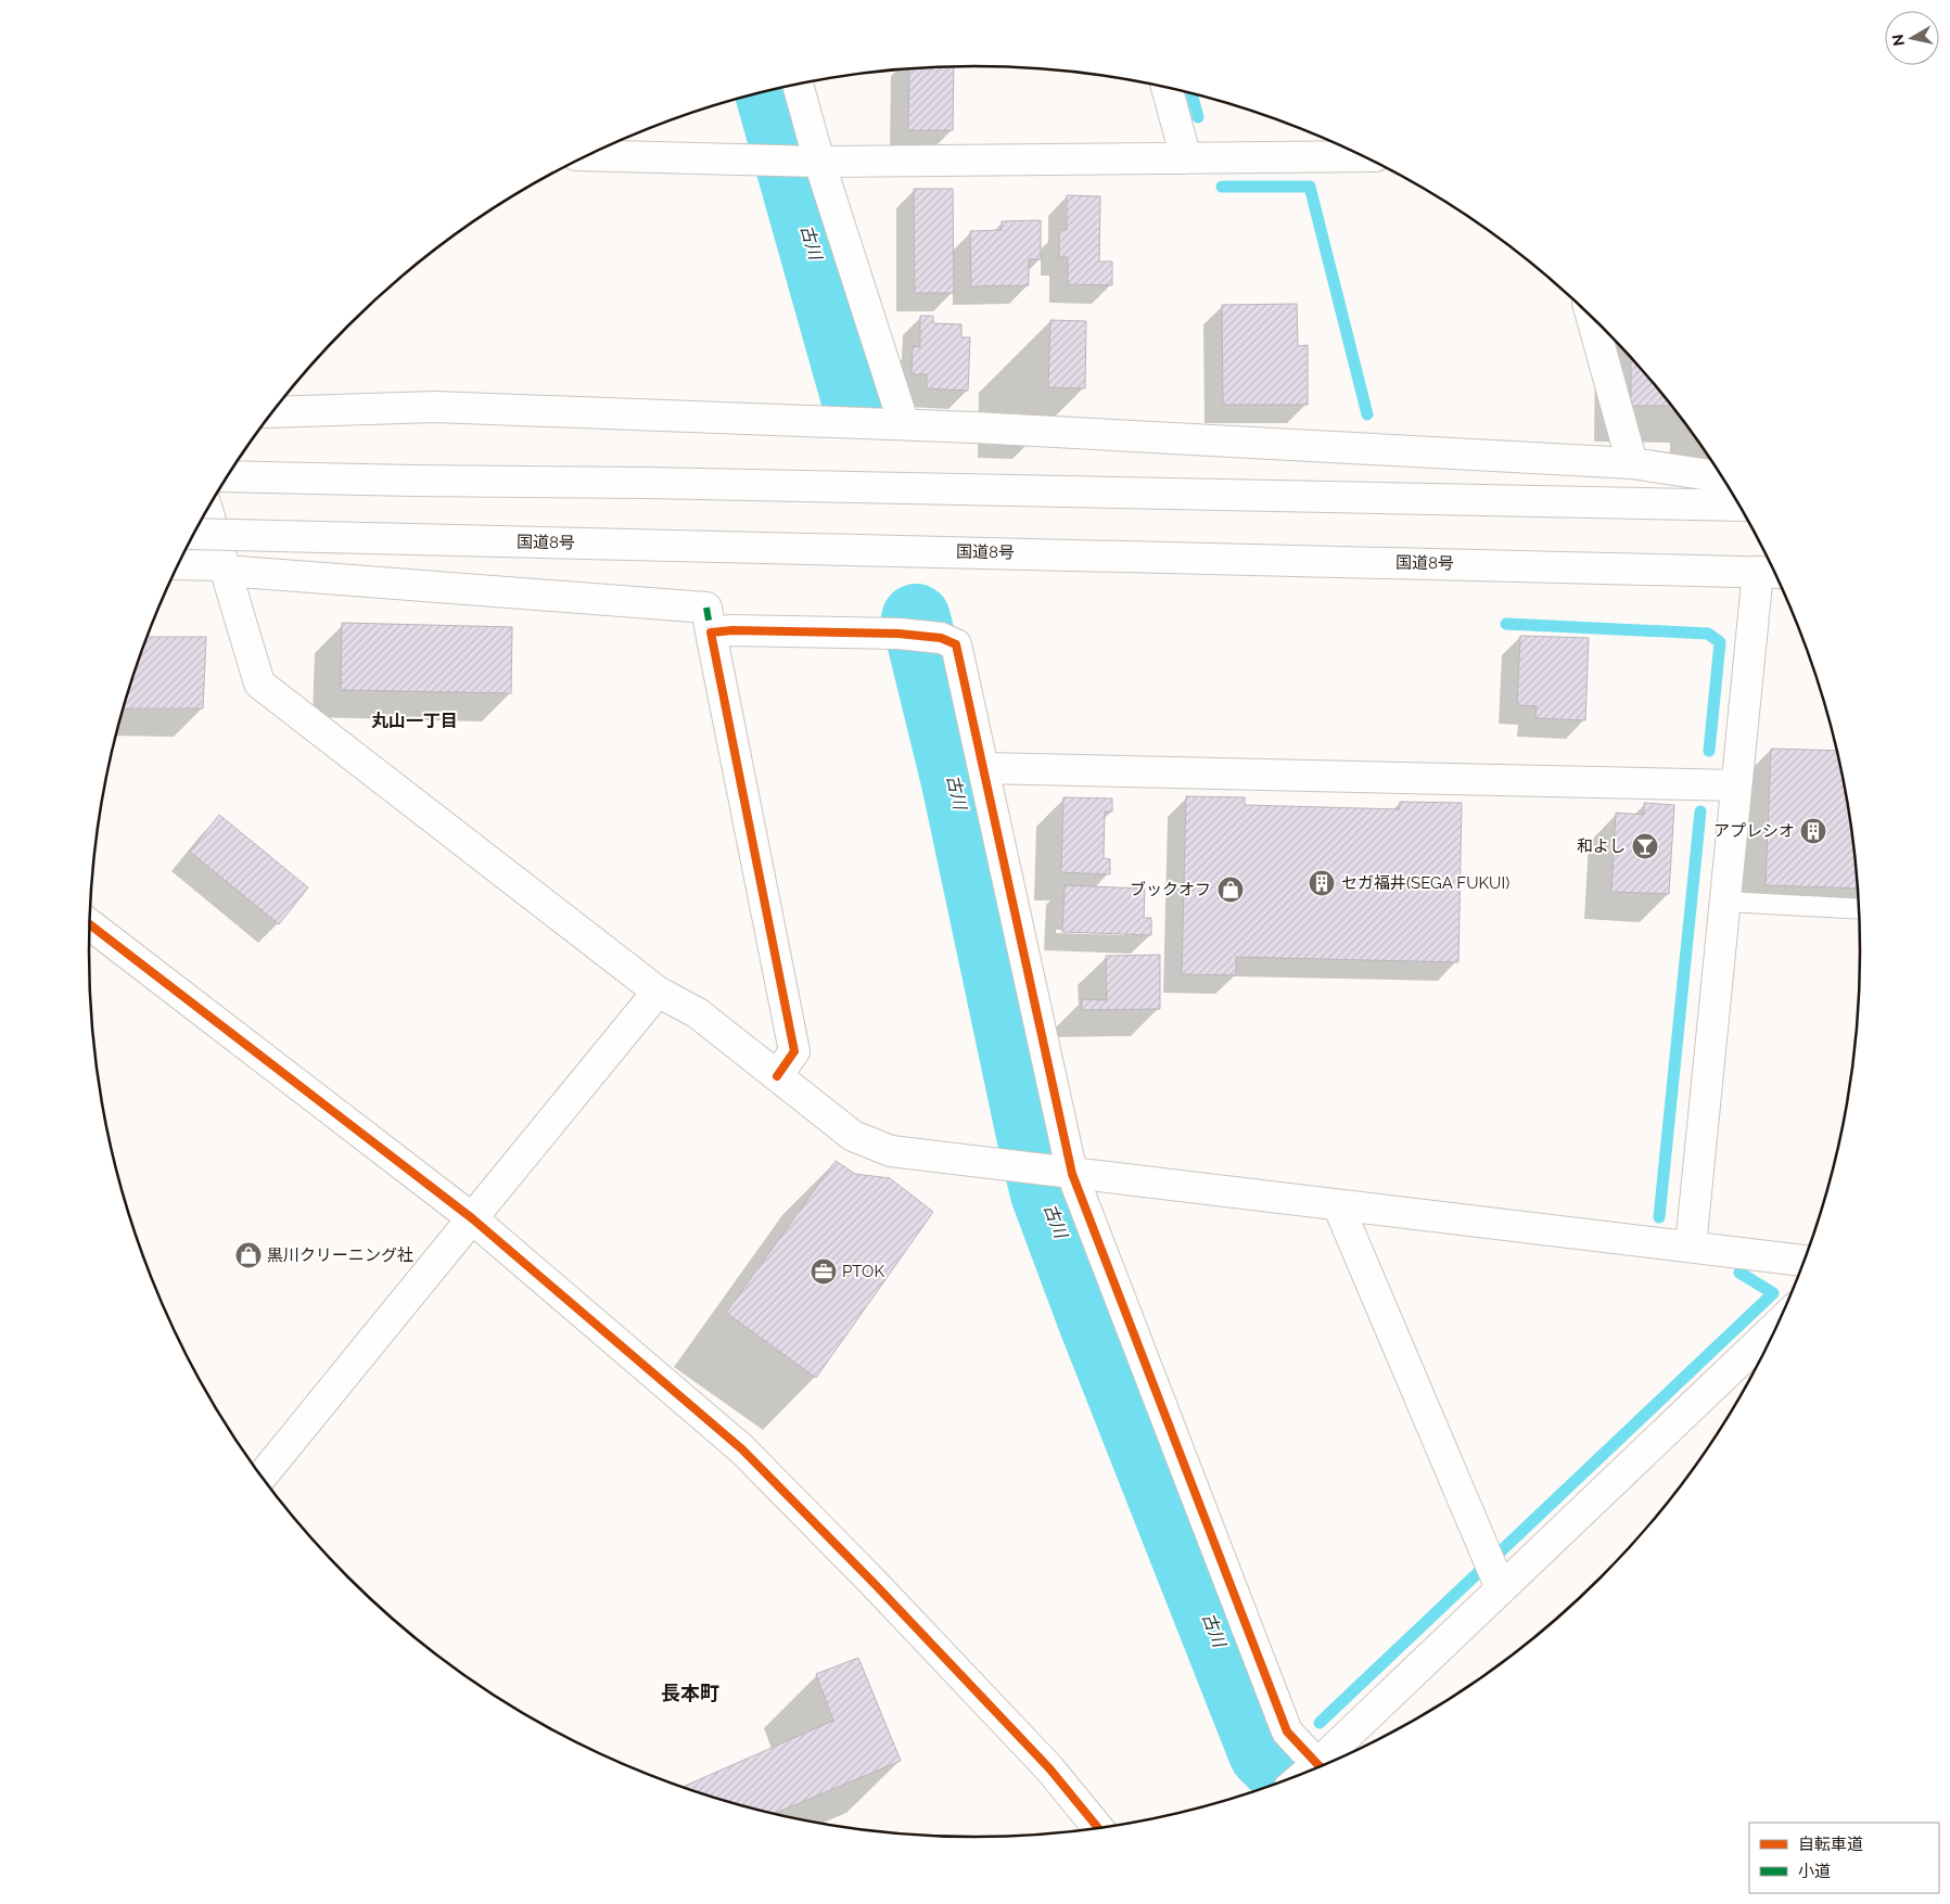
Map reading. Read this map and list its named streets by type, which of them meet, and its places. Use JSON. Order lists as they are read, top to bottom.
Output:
{
  "streets": {
    "main road": ["国道8号"]
  },
  "districts": ["丸山一丁目", "長本町"],
  "water": ["古川"],
  "places": {
    "building": ["アプレシオ", "セガ福井(SEGA FUKUI)"],
    "bar": ["和よし"],
    "shop": ["ブックオフ", "黒川クリーニング社"],
    "office": ["PTOK"]
  },
  "legend": ["自転車道", "小道"],
  "north": "left"
}
